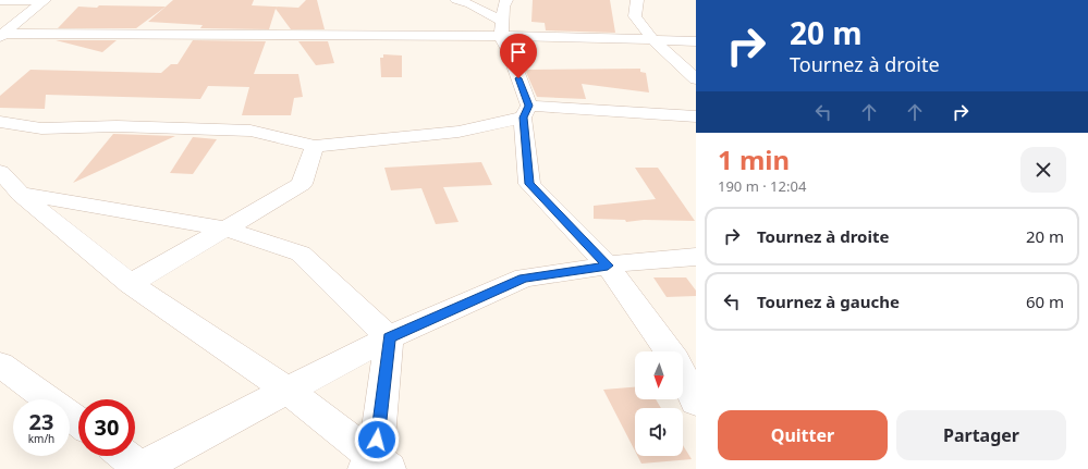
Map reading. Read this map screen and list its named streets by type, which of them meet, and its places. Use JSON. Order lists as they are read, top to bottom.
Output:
{
  "north": "bottom",
  "page": {
    "turn": ["20 m", "Tournez à droite"],
    "heading": ["1 min", "190 m · 12:04"],
    "list": [
      {
        "name": "Tournez à droite",
        "value": "20 m"
      },
      {
        "name": "Tournez à gauche",
        "value": "60 m"
      }
    ],
    "speed": "23 km/h",
    "limit": "30",
    "buttons": ["Quitter", "Partager"]
  }
}
